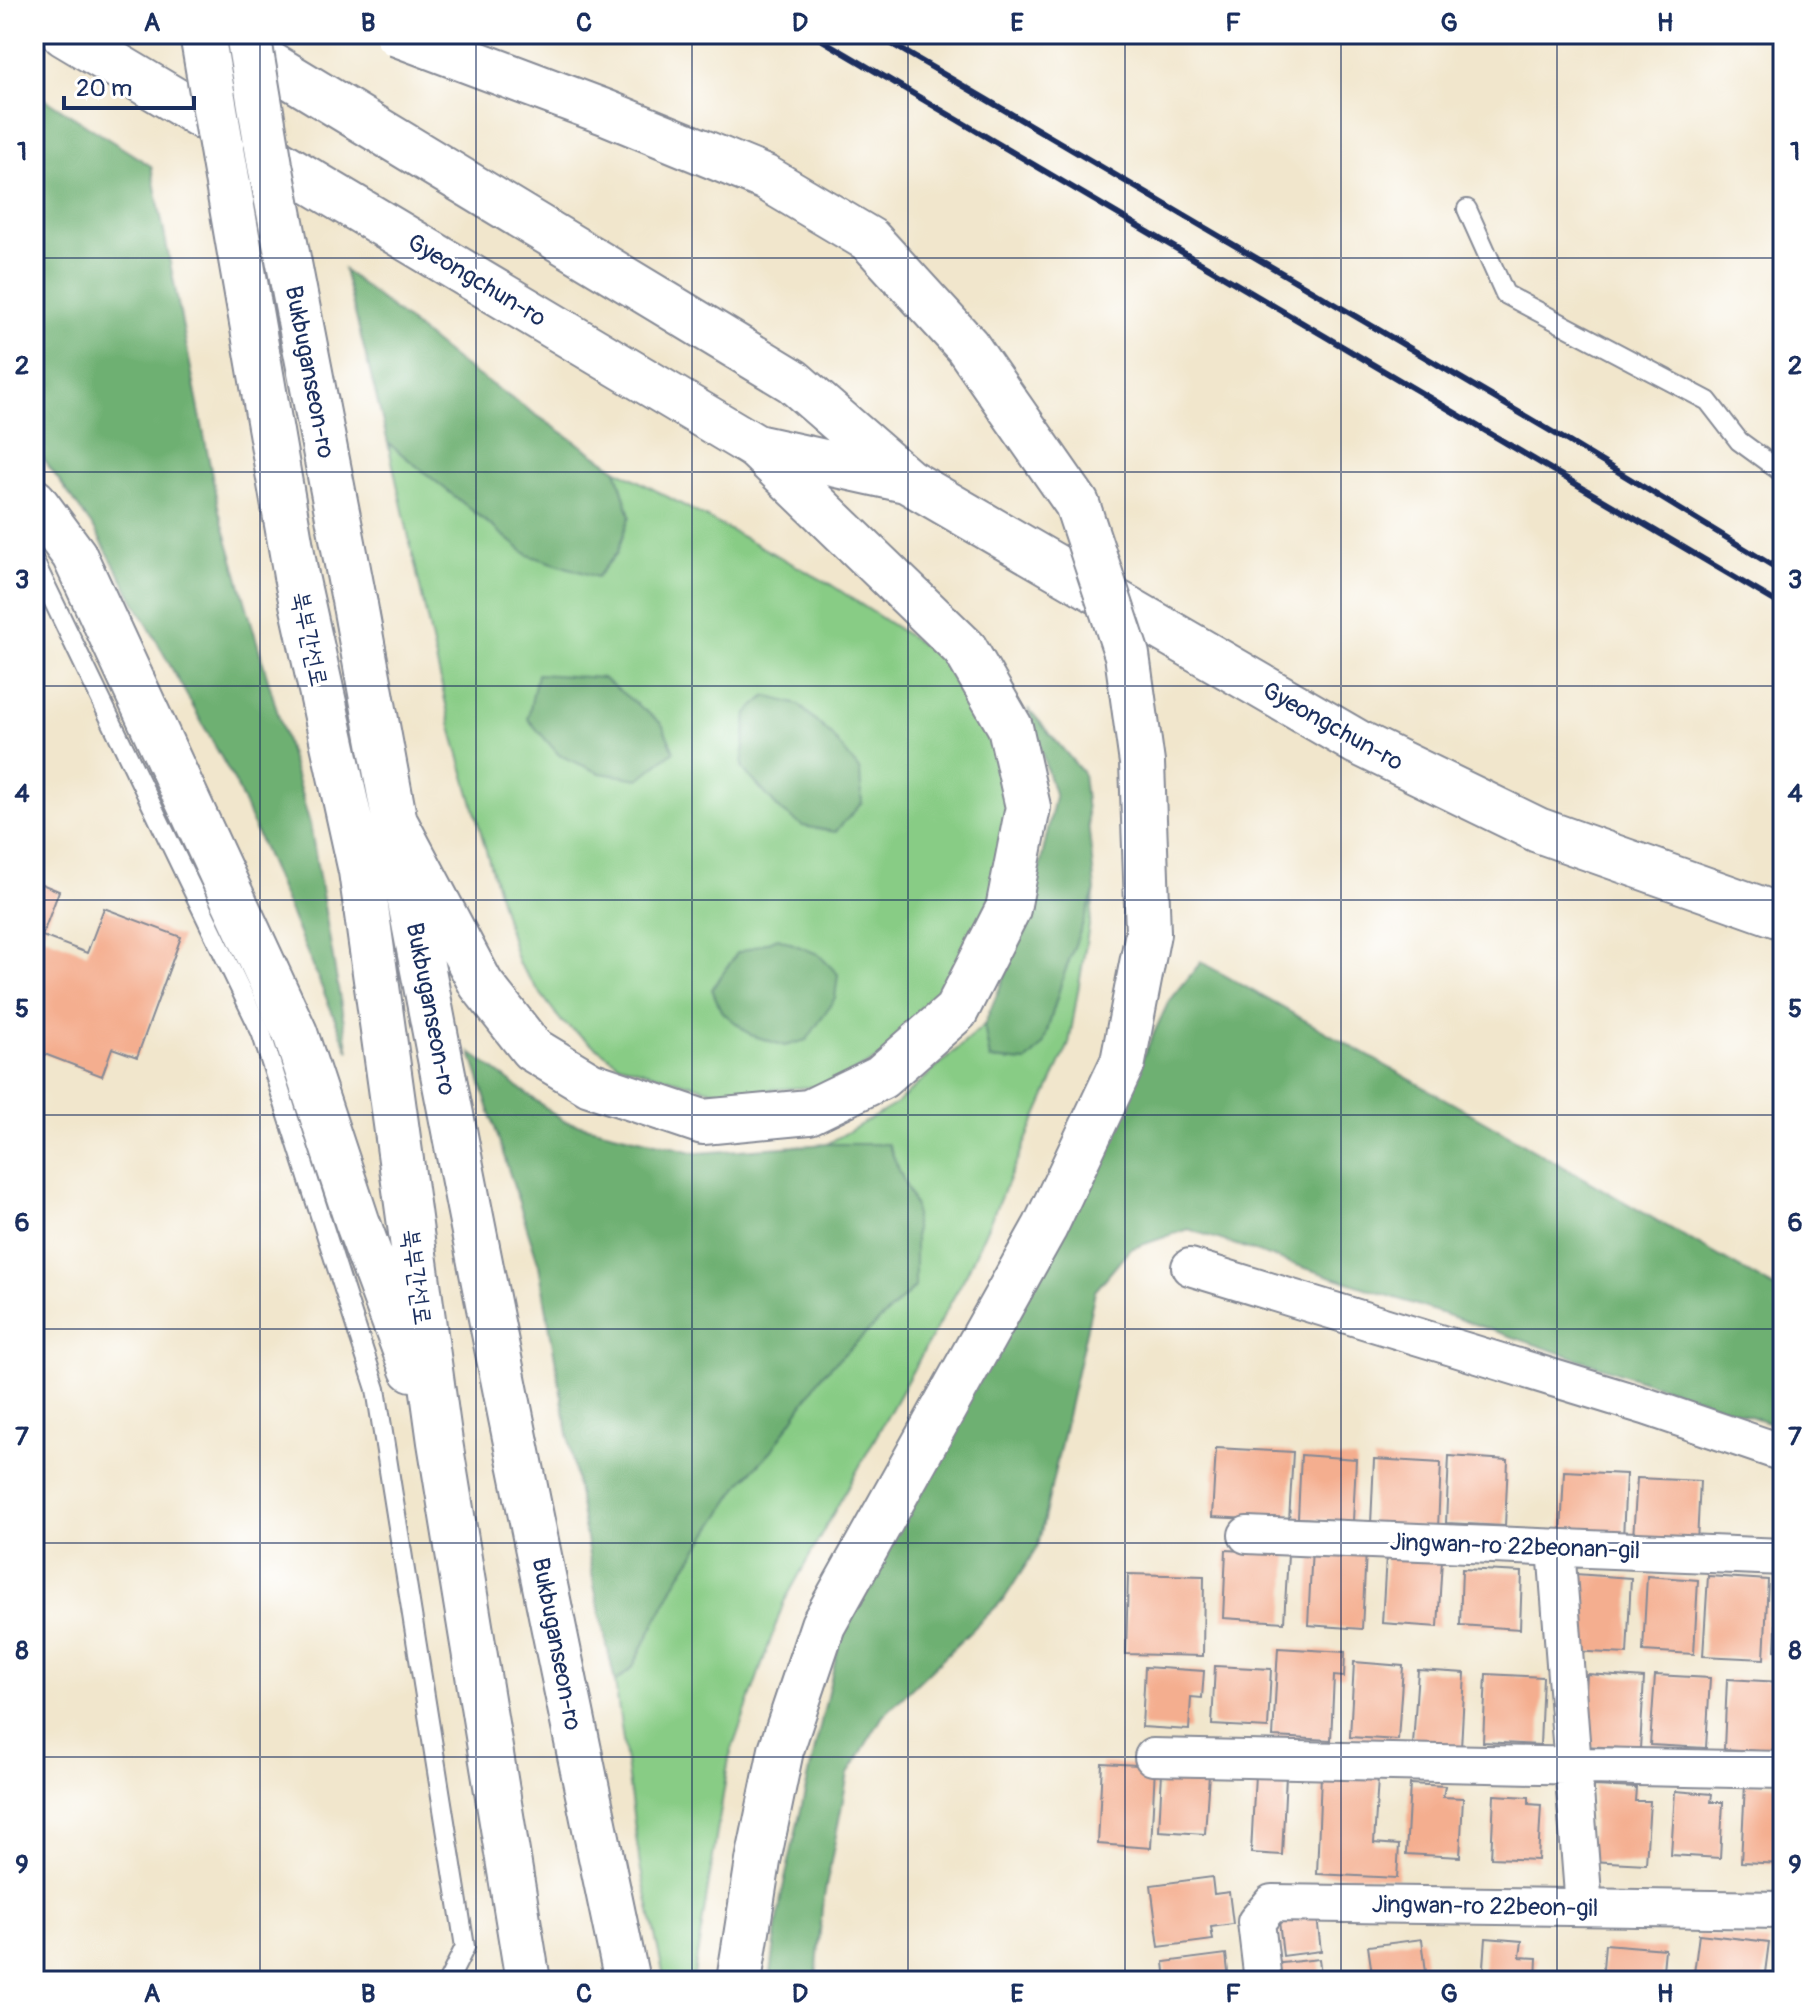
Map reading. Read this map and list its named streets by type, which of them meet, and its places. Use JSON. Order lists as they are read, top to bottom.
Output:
{
  "streets": {
    "main road": ["Gyeongchun-ro", "Bukbuganseon-ro", "북부간선로"],
    "street": ["Jingwan-ro 22beonan-gil", "Jingwan-ro 22beon-gil"]
  },
  "crossings": [
    ["Bukbuganseon-ro", "북부간선로"]
  ],
  "scale_bar": "20 m",
  "grid": {
    "columns": [
      "A",
      "B",
      "C",
      "D",
      "E",
      "F",
      "G",
      "H"
    ],
    "rows": [
      "1",
      "2",
      "3",
      "4",
      "5",
      "6",
      "7",
      "8",
      "9"
    ]
  }
}
